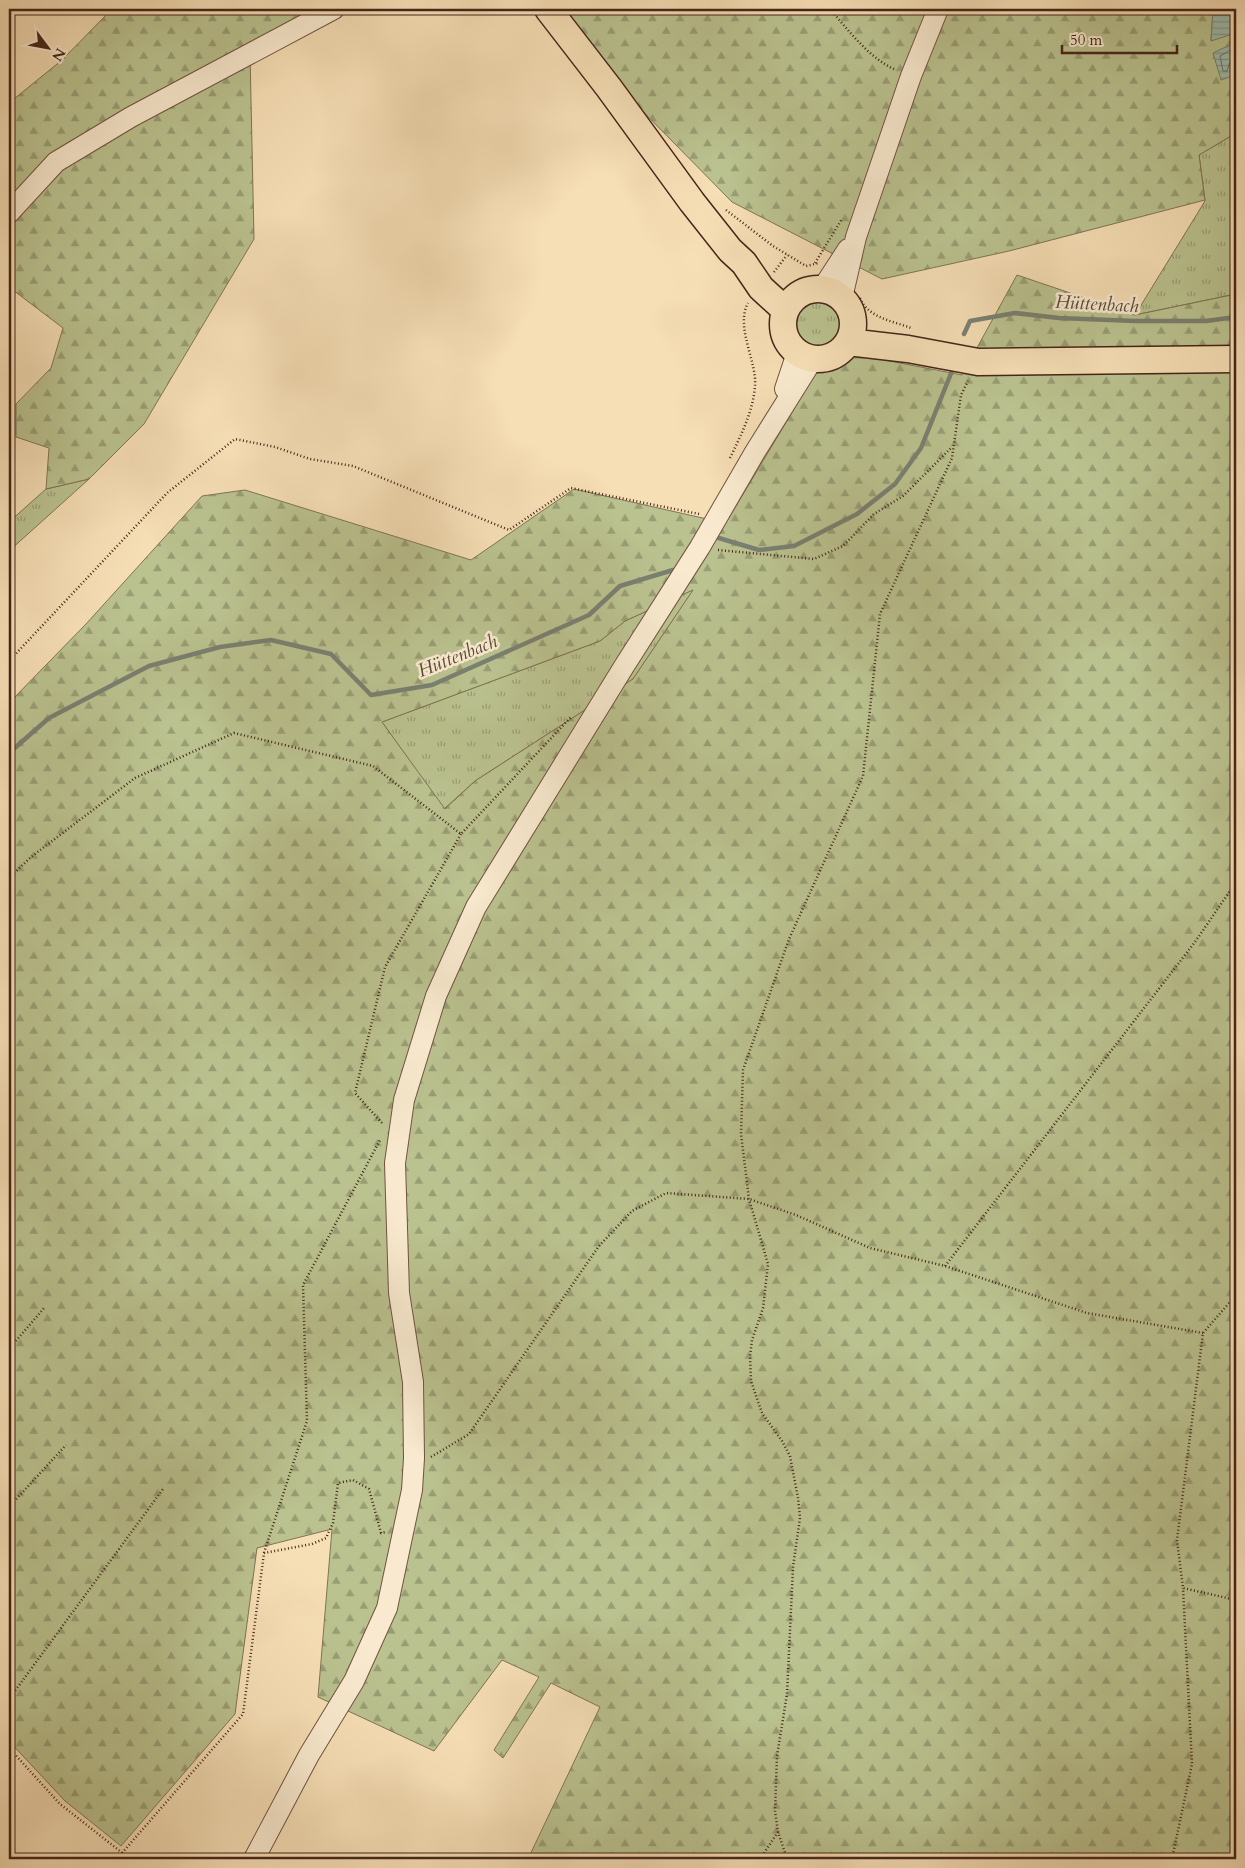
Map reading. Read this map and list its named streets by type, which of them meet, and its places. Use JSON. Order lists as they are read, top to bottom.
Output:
{
  "water": ["Hüttenbach"],
  "scale_bar": "50 m",
  "north": "bottom right"
}
